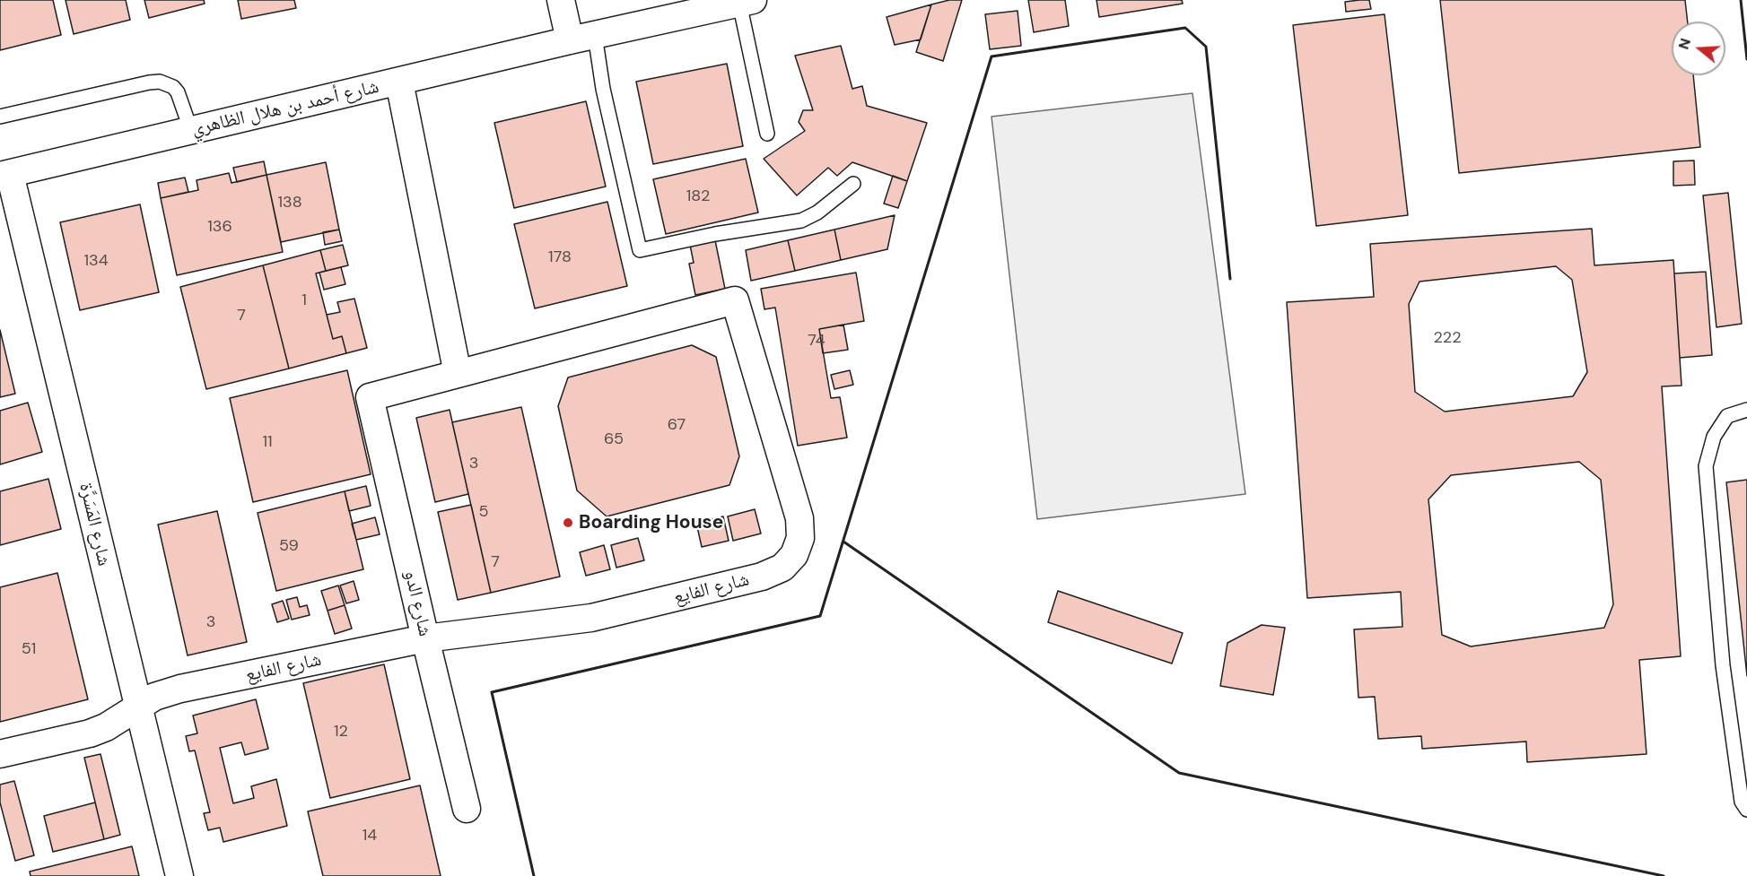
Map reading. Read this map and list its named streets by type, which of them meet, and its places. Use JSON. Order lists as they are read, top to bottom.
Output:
{
  "streets": {
    "street": [
      "شارع أحمد بن هلال الظاهري",
      "شارع المَسَرَّة",
      "شارع الفايع",
      "شارع الدو"
    ]
  },
  "crossings": [
    ["شارع أحمد بن هلال الظاهري", "شارع المَسَرَّة"],
    ["شارع المَسَرَّة", "شارع الفايع"],
    ["شارع الفايع", "شارع الدو"]
  ],
  "places": ["Boarding House"],
  "house_numbers": [
    "182",
    "138",
    "136",
    "178",
    "134",
    "1",
    "7",
    "222",
    "74",
    "67",
    "65",
    "11",
    "3",
    "5",
    "59",
    "7",
    "3",
    "51",
    "12",
    "14"
  ],
  "north": "left"
}
